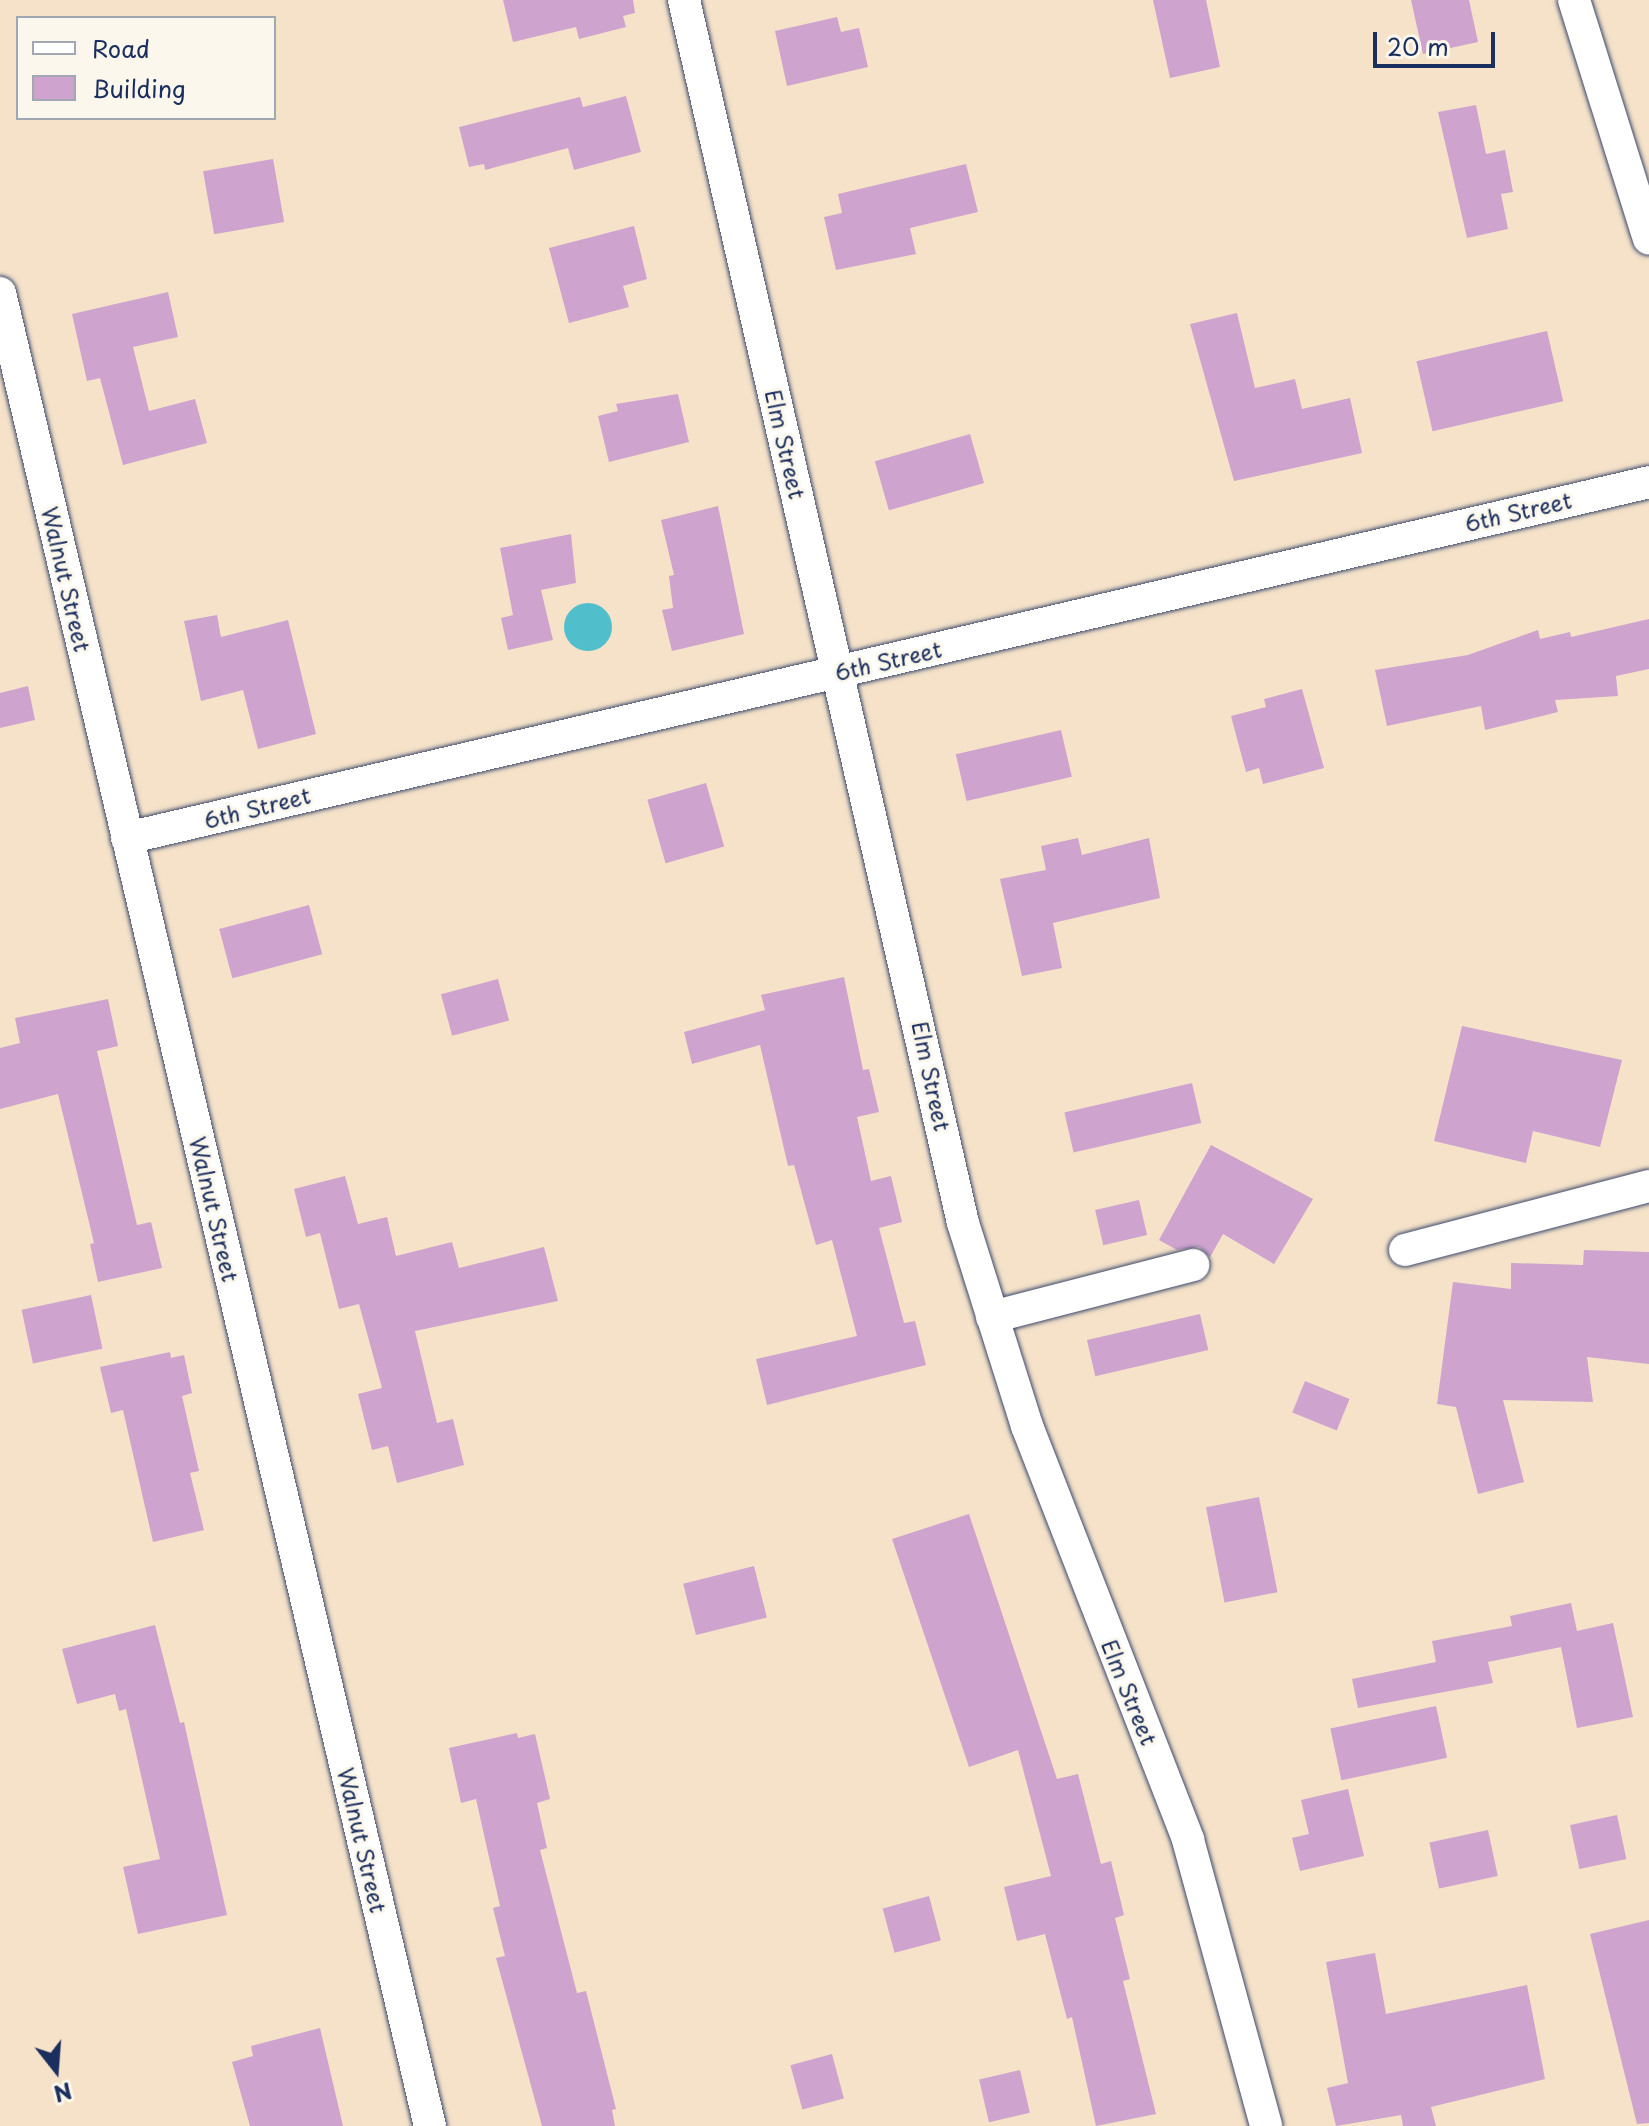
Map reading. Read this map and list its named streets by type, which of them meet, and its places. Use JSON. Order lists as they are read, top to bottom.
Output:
{
  "streets": {
    "street": ["Elm Street", "6th Street", "Walnut Street"]
  },
  "crossings": [
    ["Elm Street", "6th Street"],
    ["6th Street", "Walnut Street"]
  ],
  "legend": ["Road", "Building"],
  "scale_bar": "20 m",
  "north": "bottom"
}
